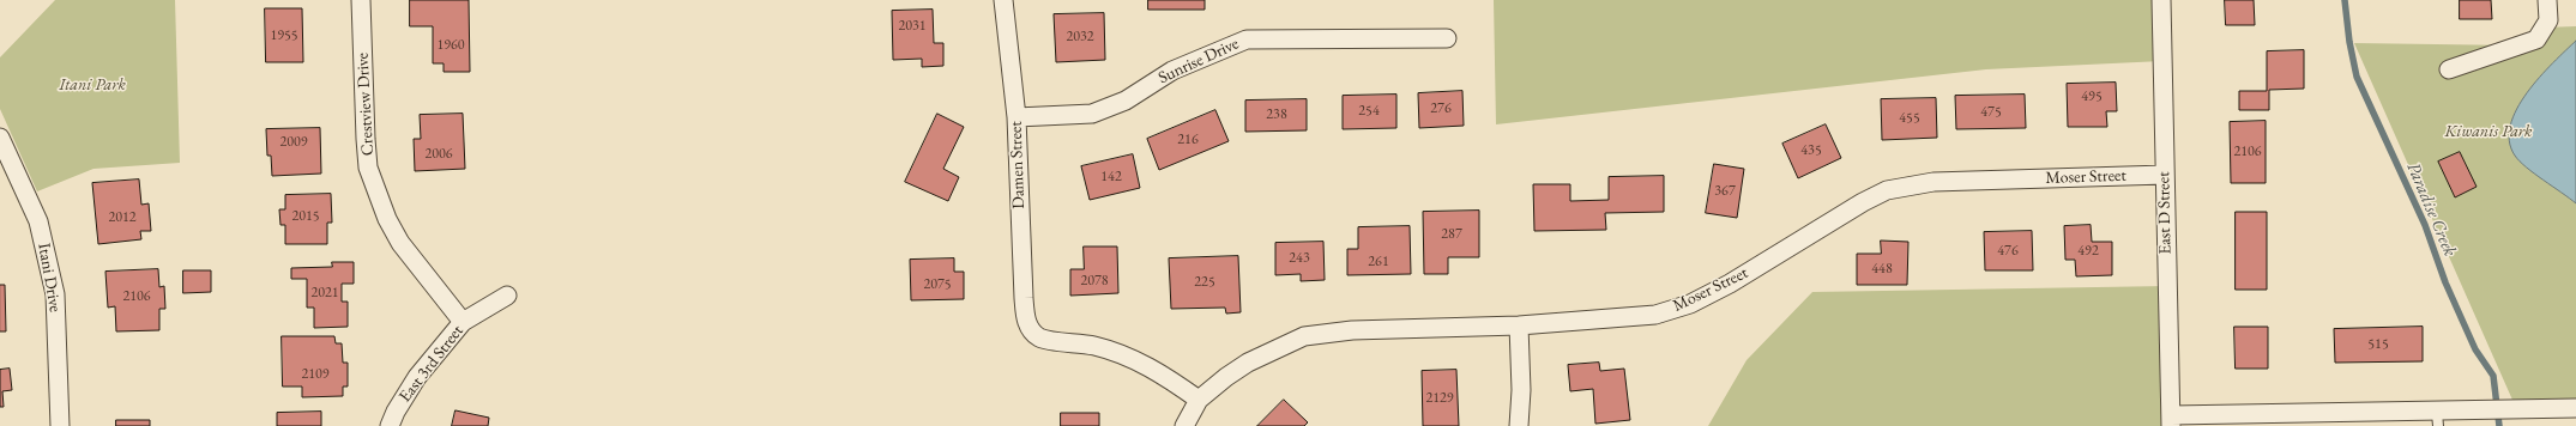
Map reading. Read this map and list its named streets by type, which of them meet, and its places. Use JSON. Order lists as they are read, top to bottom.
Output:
{
  "streets": {
    "street": [
      "Sunrise Drive",
      "Crestview Drive",
      "Damen Street",
      "Moser Street",
      "East D Street",
      "Itani Drive",
      "East 3rd Street"
    ]
  },
  "crossings": [
    ["Sunrise Drive", "Damen Street"],
    ["Crestview Drive", "East 3rd Street"],
    ["Damen Street", "Moser Street"],
    ["Moser Street", "East D Street"]
  ],
  "water": ["Paradise Creek"],
  "parks": ["Itani Park", "Kiwanis Park"],
  "house_numbers": [
    "2031",
    "1955",
    "2032",
    "1960",
    "495",
    "276",
    "254",
    "475",
    "238",
    "455",
    "216",
    "2009",
    "435",
    "2106",
    "2006",
    "142",
    "367",
    "2015",
    "2012",
    "287",
    "476",
    "492",
    "243",
    "261",
    "448",
    "2078",
    "225",
    "2075",
    "2021",
    "2106",
    "515",
    "2109",
    "2129"
  ]
}
